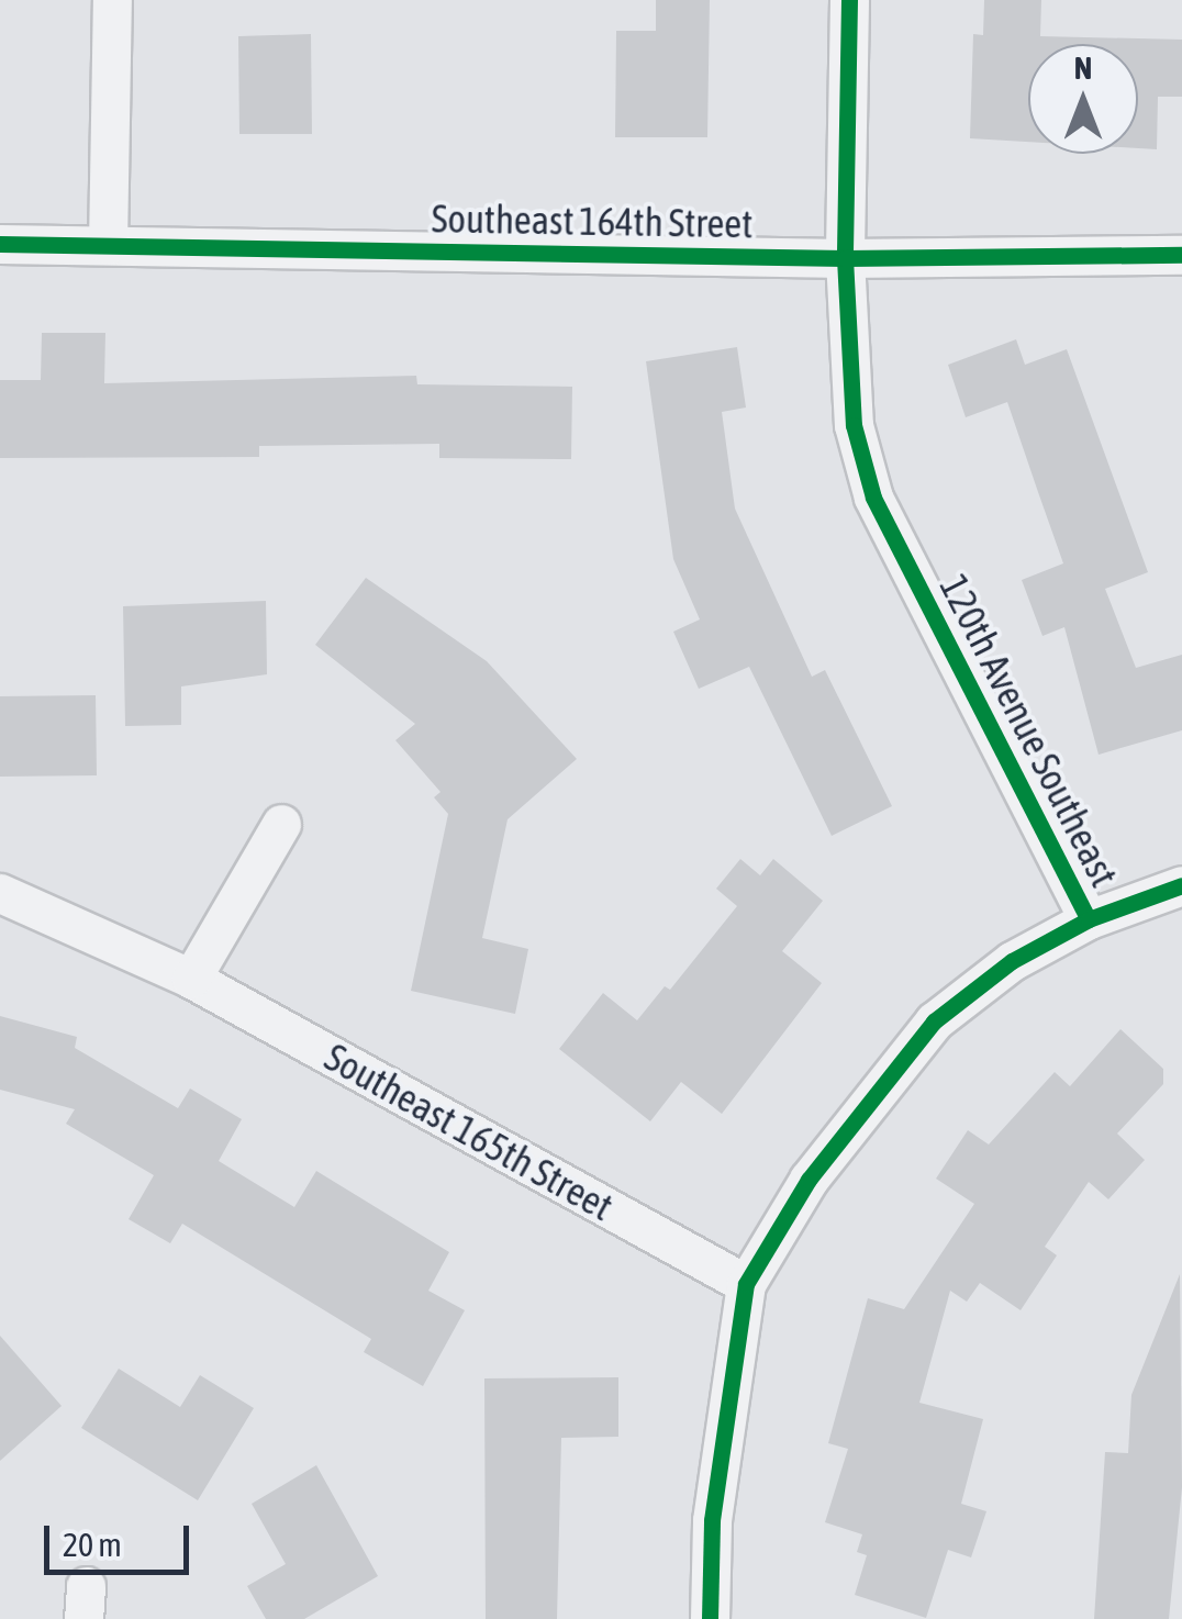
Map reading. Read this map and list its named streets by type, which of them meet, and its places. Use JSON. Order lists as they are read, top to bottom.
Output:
{
  "streets": {
    "street": ["Southeast 164th Street", "120th Avenue Southeast", "Southeast 165th Street"]
  },
  "crossings": [
    ["Southeast 164th Street", "120th Avenue Southeast"],
    ["120th Avenue Southeast", "Southeast 165th Street"]
  ],
  "scale_bar": "20 m",
  "north": "top"
}
